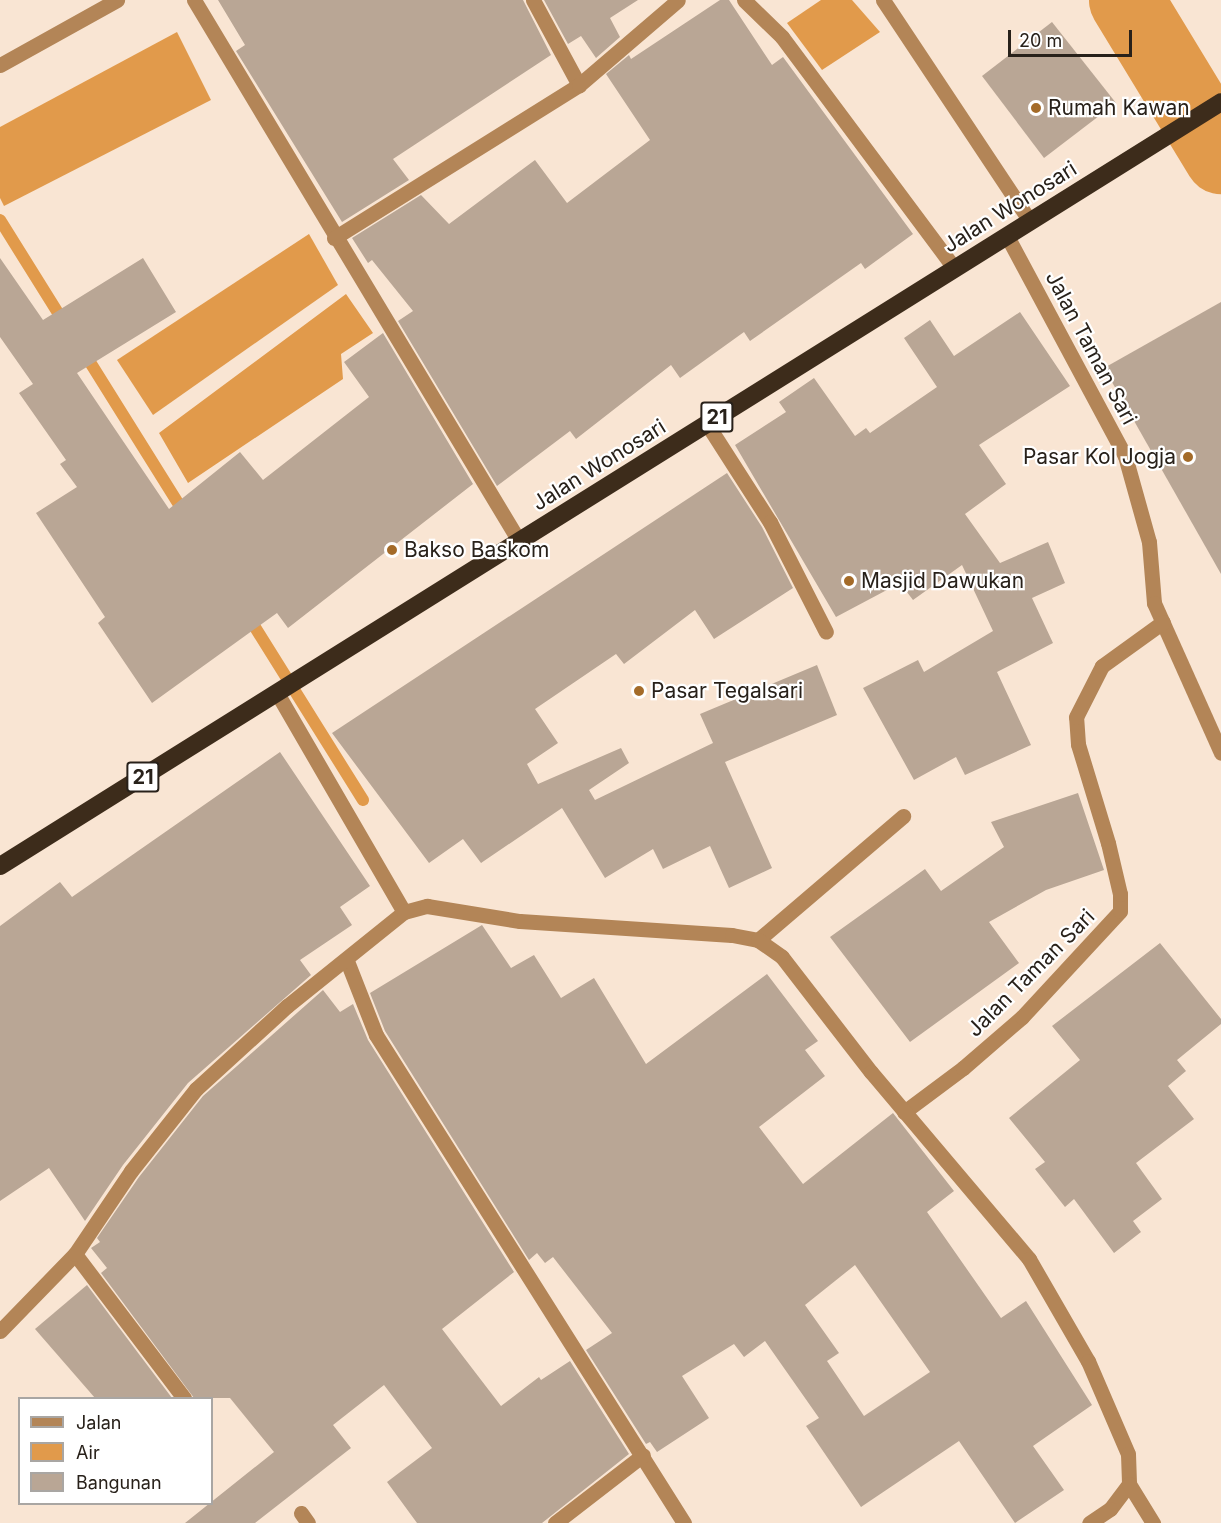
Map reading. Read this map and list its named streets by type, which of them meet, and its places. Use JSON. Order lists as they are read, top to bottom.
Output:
{
  "streets": {
    "highway": ["Jalan Wonosari", "21"],
    "street": ["Jalan Taman Sari"]
  },
  "crossings": [
    ["Jalan Wonosari", "Jalan Taman Sari"]
  ],
  "places": [
    "Rumah Kawan",
    "Pasar Kol Jogja",
    "Bakso Baskom",
    "Masjid Dawukan",
    "Pasar Tegalsari"
  ],
  "legend": ["Jalan", "Air", "Bangunan"],
  "scale_bar": "20 m"
}
